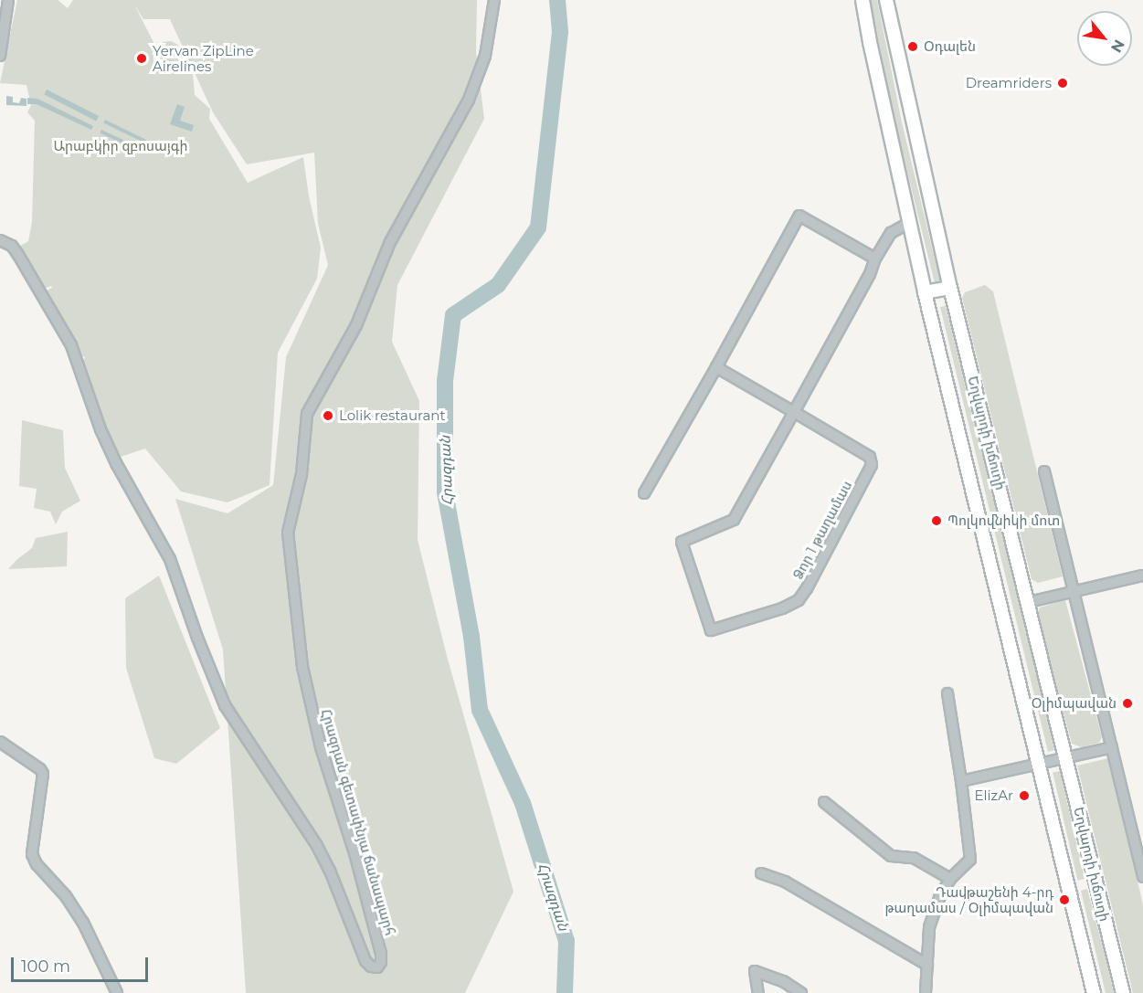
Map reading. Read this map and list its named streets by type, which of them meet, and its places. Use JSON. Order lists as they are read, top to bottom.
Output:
{
  "streets": {
    "main road": ["Եղվարդի խճուղի"],
    "street": ["Ձոր 1 թաղամաս", "Հրազդան գետափնյա ճանապարհ"]
  },
  "crossings": [
    ["Եղվարդի խճուղի", "Ձոր 1 թաղամաս"]
  ],
  "water": ["Հրազդան"],
  "parks": ["Արաբկիր զբոսայգի"],
  "places": [
    "Օդալեն",
    "Yervan ZipLine Airelines",
    "Dreamriders",
    "Lolik restaurant",
    "Պոլկովնիկի մոտ",
    "Օլիմպավան",
    "ElizAr",
    "Դավթաշենի 4-րդ թաղամաս / Օլիմպավան"
  ],
  "scale_bar": "100 m",
  "north": "bottom right"
}
